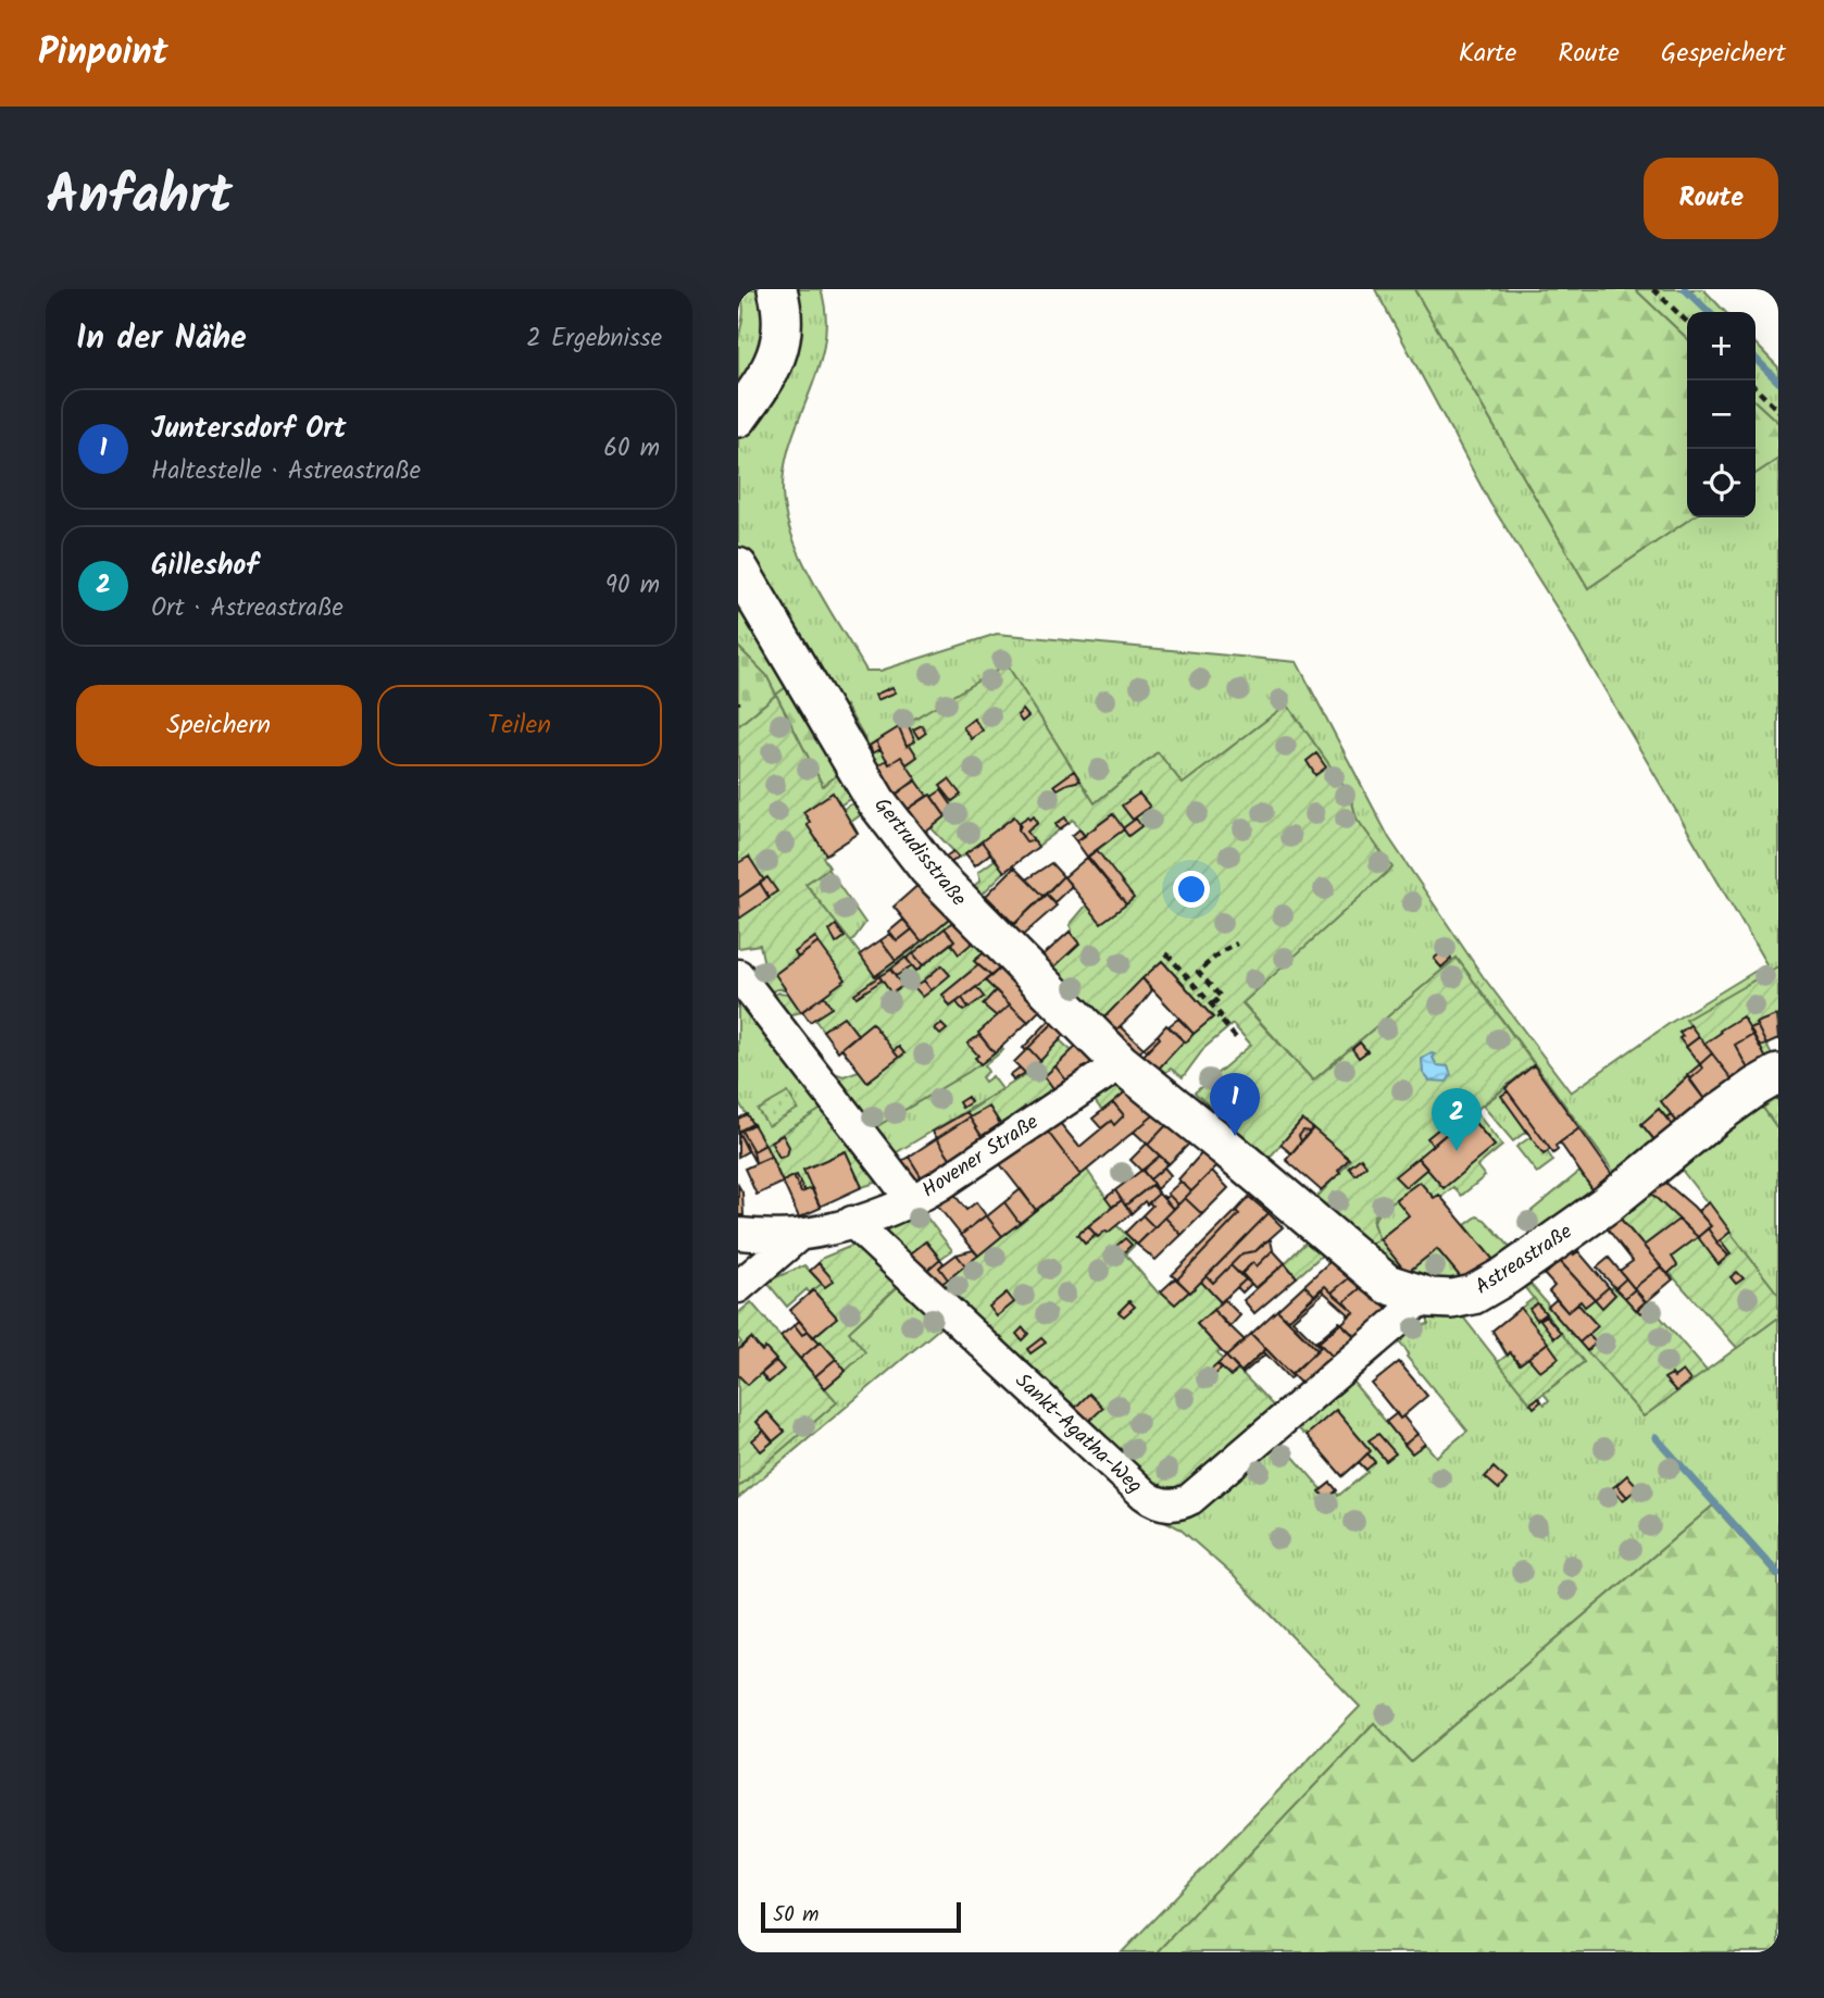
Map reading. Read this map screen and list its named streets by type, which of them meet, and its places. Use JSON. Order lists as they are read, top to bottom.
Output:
{
  "streets": {
    "street": [
      "Gertrudisstraße",
      "Hovener Straße",
      "Astreastraße",
      "Sankt-Agatha-Weg"
    ]
  },
  "crossings": [
    ["Gertrudisstraße", "Hovener Straße"],
    ["Gertrudisstraße", "Astreastraße"],
    ["Hovener Straße", "Astreastraße"],
    ["Hovener Straße", "Sankt-Agatha-Weg"],
    ["Astreastraße", "Sankt-Agatha-Weg"]
  ],
  "scale_bar": "50 m",
  "page": {
    "header": "Pinpoint",
    "nav": ["Karte", "Route", "Gespeichert"],
    "title": "Anfahrt",
    "buttons": [
      "Route",
      ["Speichern", "Teilen"]
    ],
    "heading": ["In der Nähe", "2 Ergebnisse"],
    "map_buttons": ["+", "−"],
    "list": [
      {
        "mark": "1",
        "name": "Juntersdorf Ort",
        "note": "Haltestelle · Astreastraße",
        "value": "60 m"
      },
      {
        "mark": "2",
        "name": "Gilleshof",
        "note": "Ort · Astreastraße",
        "value": "90 m"
      }
    ],
    "pins": ["1", "2"],
    "scale": "50 m"
  }
}
